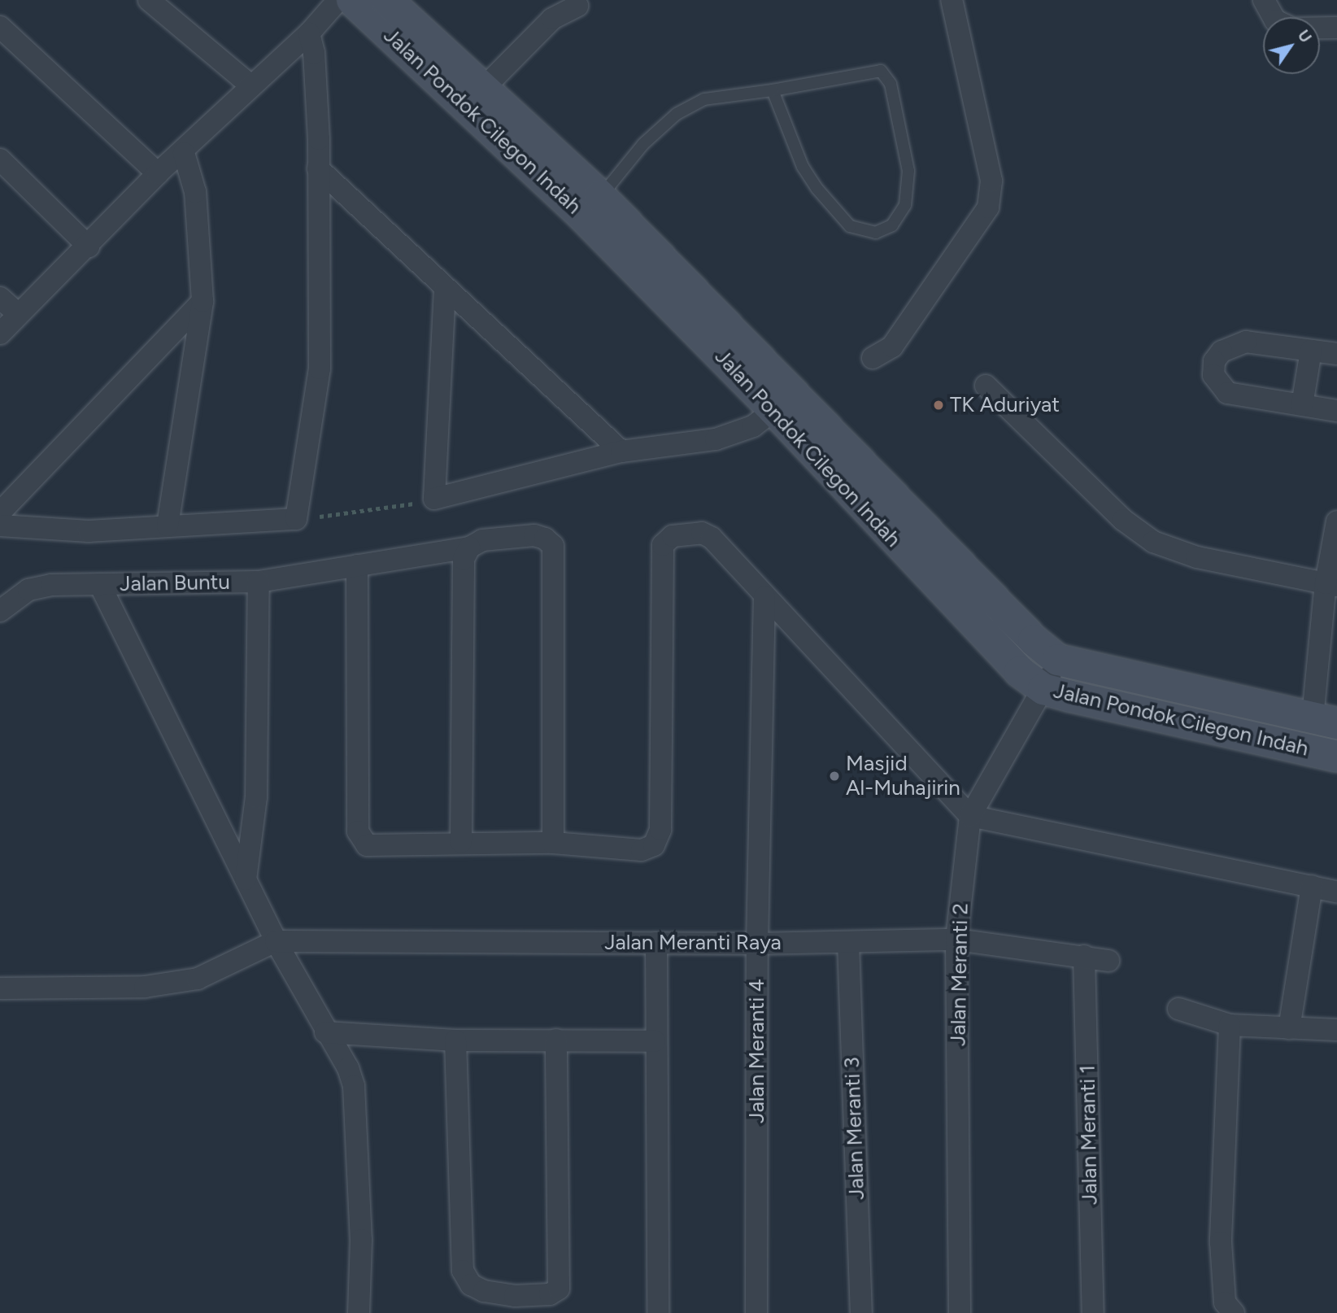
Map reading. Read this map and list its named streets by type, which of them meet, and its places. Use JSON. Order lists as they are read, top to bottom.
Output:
{
  "streets": {
    "street": [
      "Jalan Pondok Cilegon Indah",
      "Jalan Buntu",
      "Jalan Meranti Raya",
      "Jalan Meranti 2",
      "Jalan Meranti 4",
      "Jalan Meranti 3",
      "Jalan Meranti 1"
    ]
  },
  "crossings": [
    ["Jalan Pondok Cilegon Indah", "Jalan Meranti 2"],
    ["Jalan Meranti Raya", "Jalan Meranti 2"],
    ["Jalan Meranti Raya", "Jalan Meranti 4"],
    ["Jalan Meranti Raya", "Jalan Meranti 3"],
    ["Jalan Meranti Raya", "Jalan Meranti 1"]
  ],
  "places": ["TK Aduriyat", "Masjid Al-Muhajirin"],
  "north": "top right"
}
